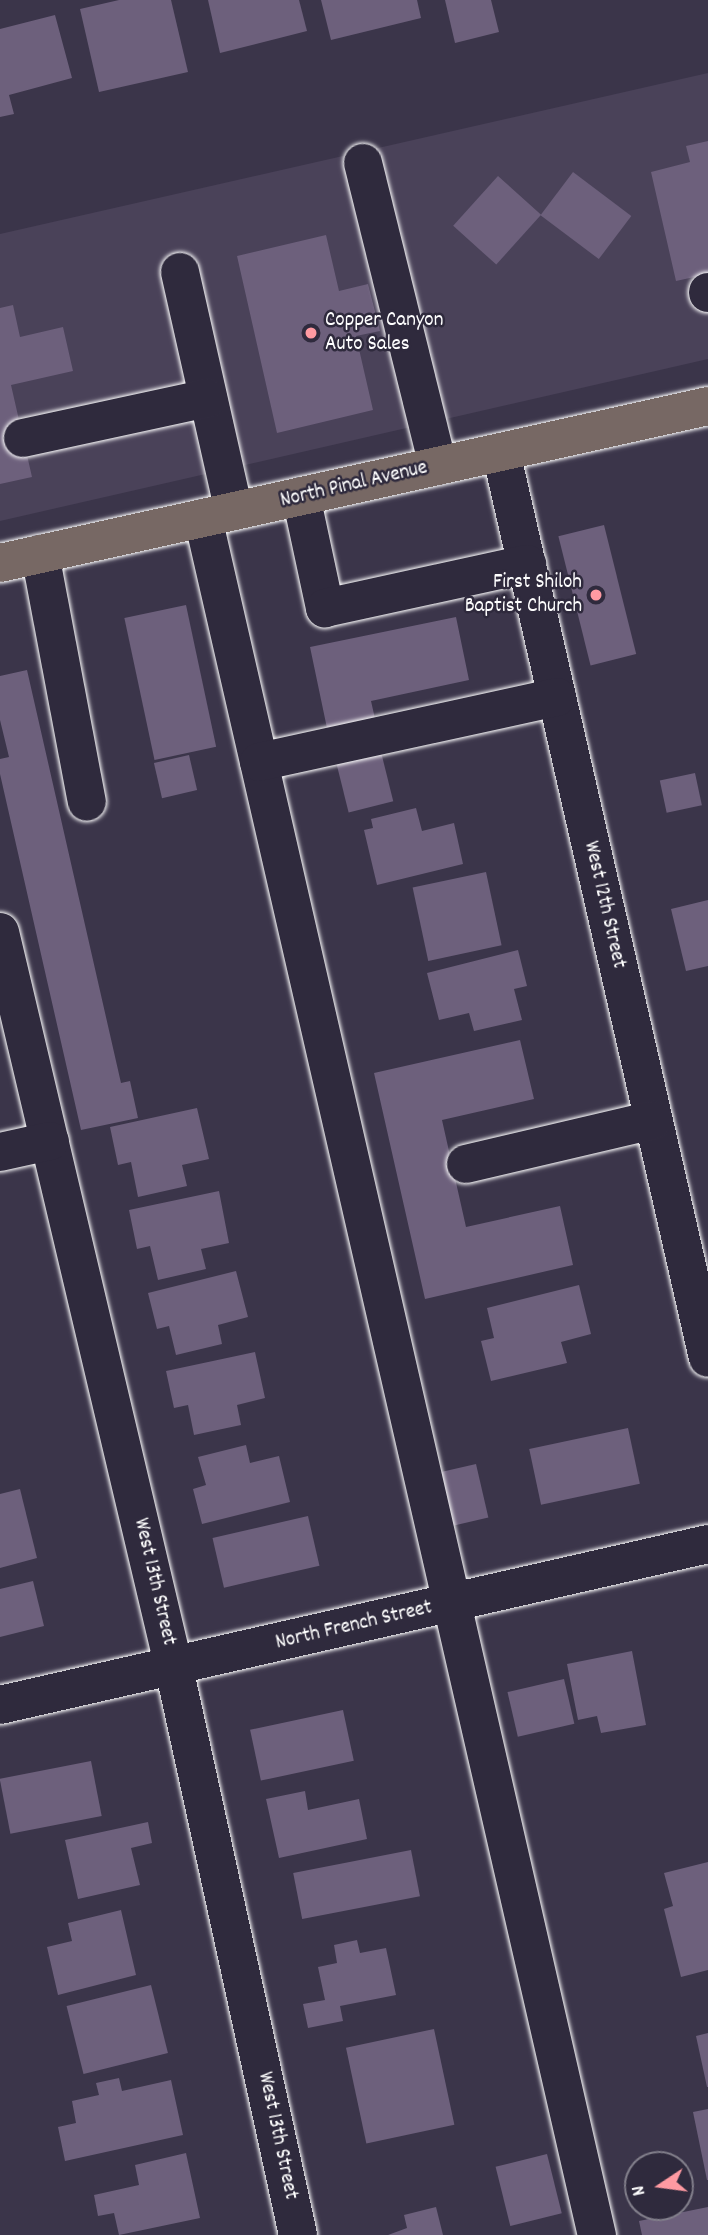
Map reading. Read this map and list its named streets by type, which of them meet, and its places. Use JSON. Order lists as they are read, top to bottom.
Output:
{
  "streets": {
    "main road": ["North Pinal Avenue"],
    "street": ["West 12th Street", "West 13th Street", "North French Street"]
  },
  "crossings": [
    ["North Pinal Avenue", "West 12th Street"],
    ["West 13th Street", "North French Street"]
  ],
  "places": ["Copper Canyon Auto Sales", "First Shiloh Baptist Church"],
  "north": "left"
}
